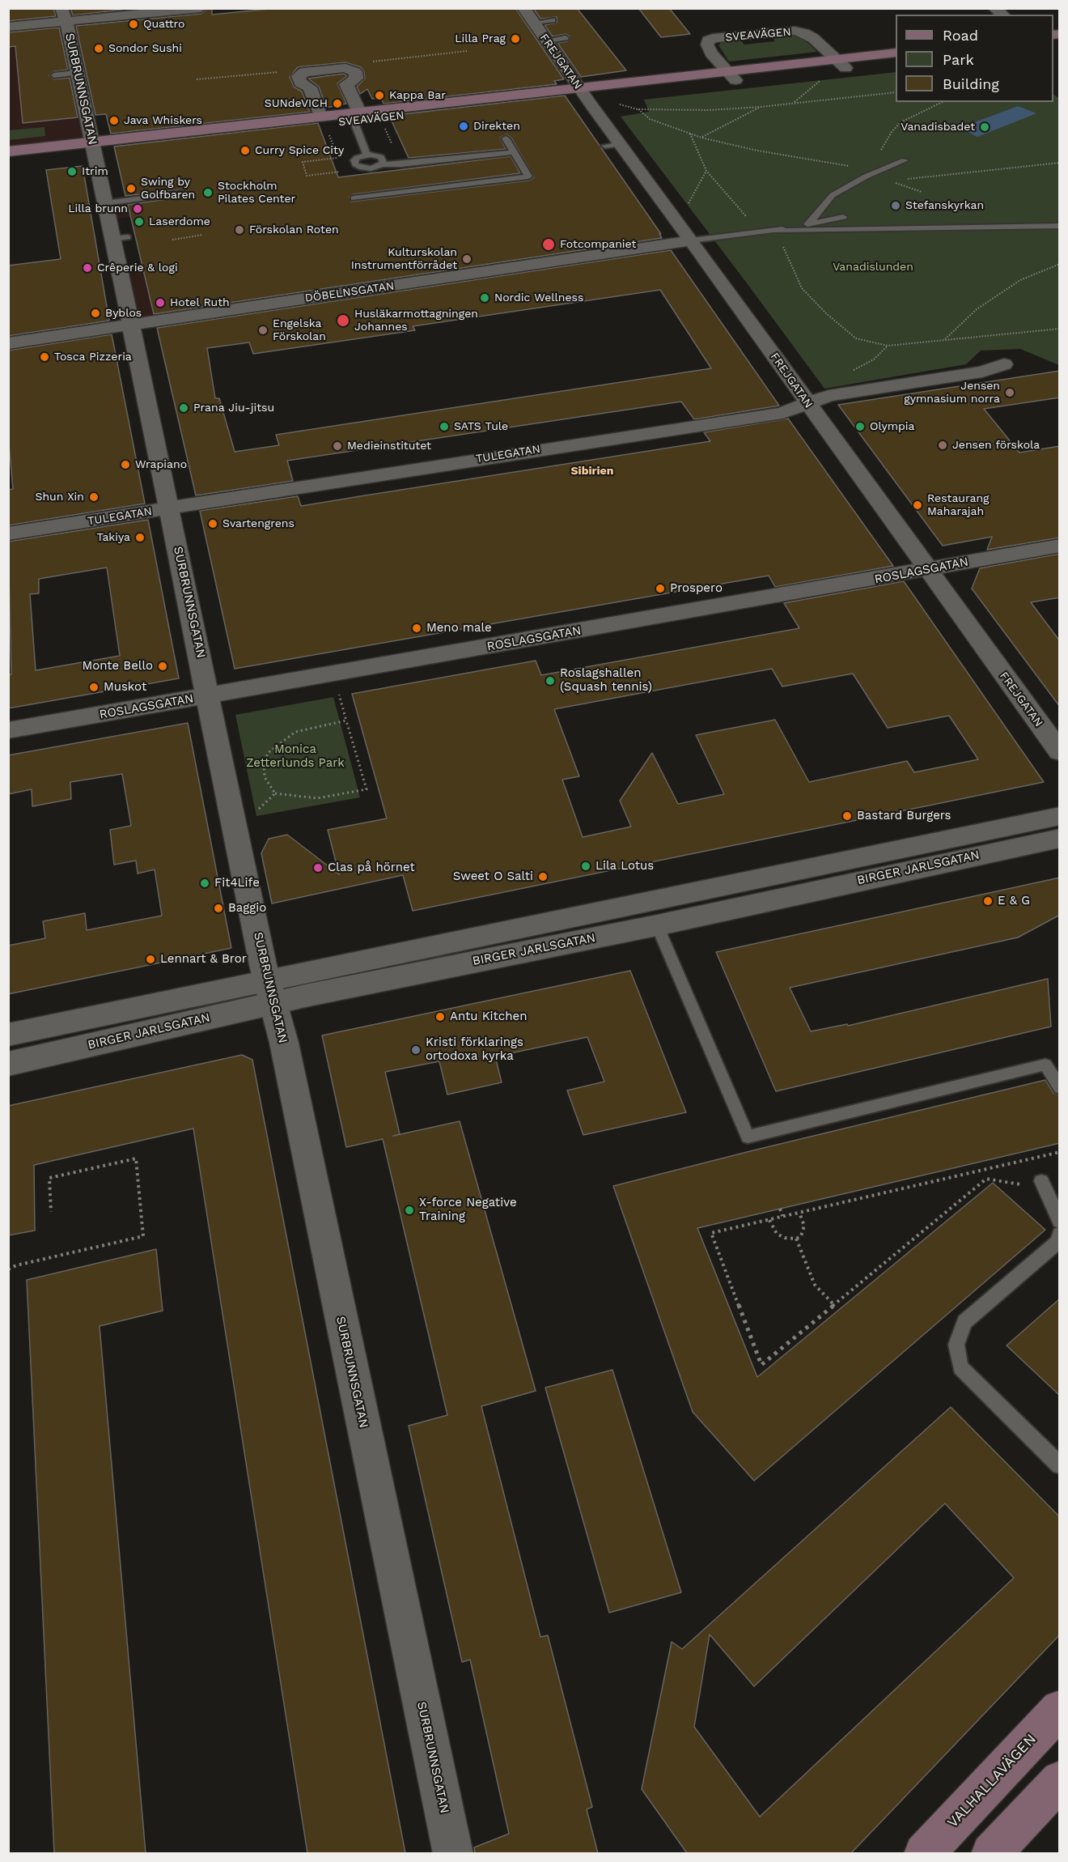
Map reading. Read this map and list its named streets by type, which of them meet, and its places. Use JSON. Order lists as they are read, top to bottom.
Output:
{
  "streets": {
    "main road": ["SVEAVÄGEN", "VALHALLAVÄGEN"],
    "street": [
      "FREJGATAN",
      "SURBRUNNSGATAN",
      "DÖBELNSGATAN",
      "TULEGATAN",
      "ROSLAGSGATAN",
      "BIRGER JARLSGATAN"
    ]
  },
  "crossings": [
    ["SVEAVÄGEN", "FREJGATAN"],
    ["SVEAVÄGEN", "SURBRUNNSGATAN"],
    ["FREJGATAN", "DÖBELNSGATAN"],
    ["FREJGATAN", "TULEGATAN"],
    ["FREJGATAN", "ROSLAGSGATAN"],
    ["SURBRUNNSGATAN", "DÖBELNSGATAN"],
    ["SURBRUNNSGATAN", "TULEGATAN"],
    ["SURBRUNNSGATAN", "ROSLAGSGATAN"],
    ["SURBRUNNSGATAN", "BIRGER JARLSGATAN"]
  ],
  "districts": ["Sibirien"],
  "parks": ["Vanadislunden", "Monica Zetterlunds Park"],
  "places": [
    "Quattro",
    "Lilla Prag",
    "Sondor Sushi",
    "Kappa Bar",
    "SUNdeVICH",
    "Java Whiskers",
    "Direkten",
    "Vanadisbadet",
    "Curry Spice City",
    "Itrim",
    "Swing by Golfbaren",
    "Stockholm Pilates Center",
    "Stefanskyrkan",
    "Lilla brunn",
    "Laserdome",
    "Förskolan Roten",
    "Fotcompaniet",
    "Kulturskolan Instrumentförrådet",
    "Crêperie & logi",
    "Nordic Wellness",
    "Hotel Ruth",
    "Byblos",
    "Husläkarmottagningen Johannes",
    "Engelska Förskolan",
    "Tosca Pizzeria",
    "Jensen gymnasium norra",
    "Prana Jiu-jitsu",
    "SATS Tule",
    "Olympia",
    "Jensen förskola",
    "Medieinstitutet",
    "Wrapiano",
    "Shun Xin",
    "Restaurang Maharajah",
    "Svartengrens",
    "Takiya",
    "Prospero",
    "Meno male",
    "Monte Bello",
    "Roslagshallen (Squash tennis)",
    "Muskot",
    "Bastard Burgers",
    "Lila Lotus",
    "Clas på hörnet",
    "Sweet O Salti",
    "Fit4Life",
    "E & G",
    "Baggio",
    "Lennart & Bror",
    "Antu Kitchen",
    "Kristi förklarings ortodoxa kyrka",
    "X-force Negative Training"
  ],
  "legend": ["Road", "Park", "Building"]
}
